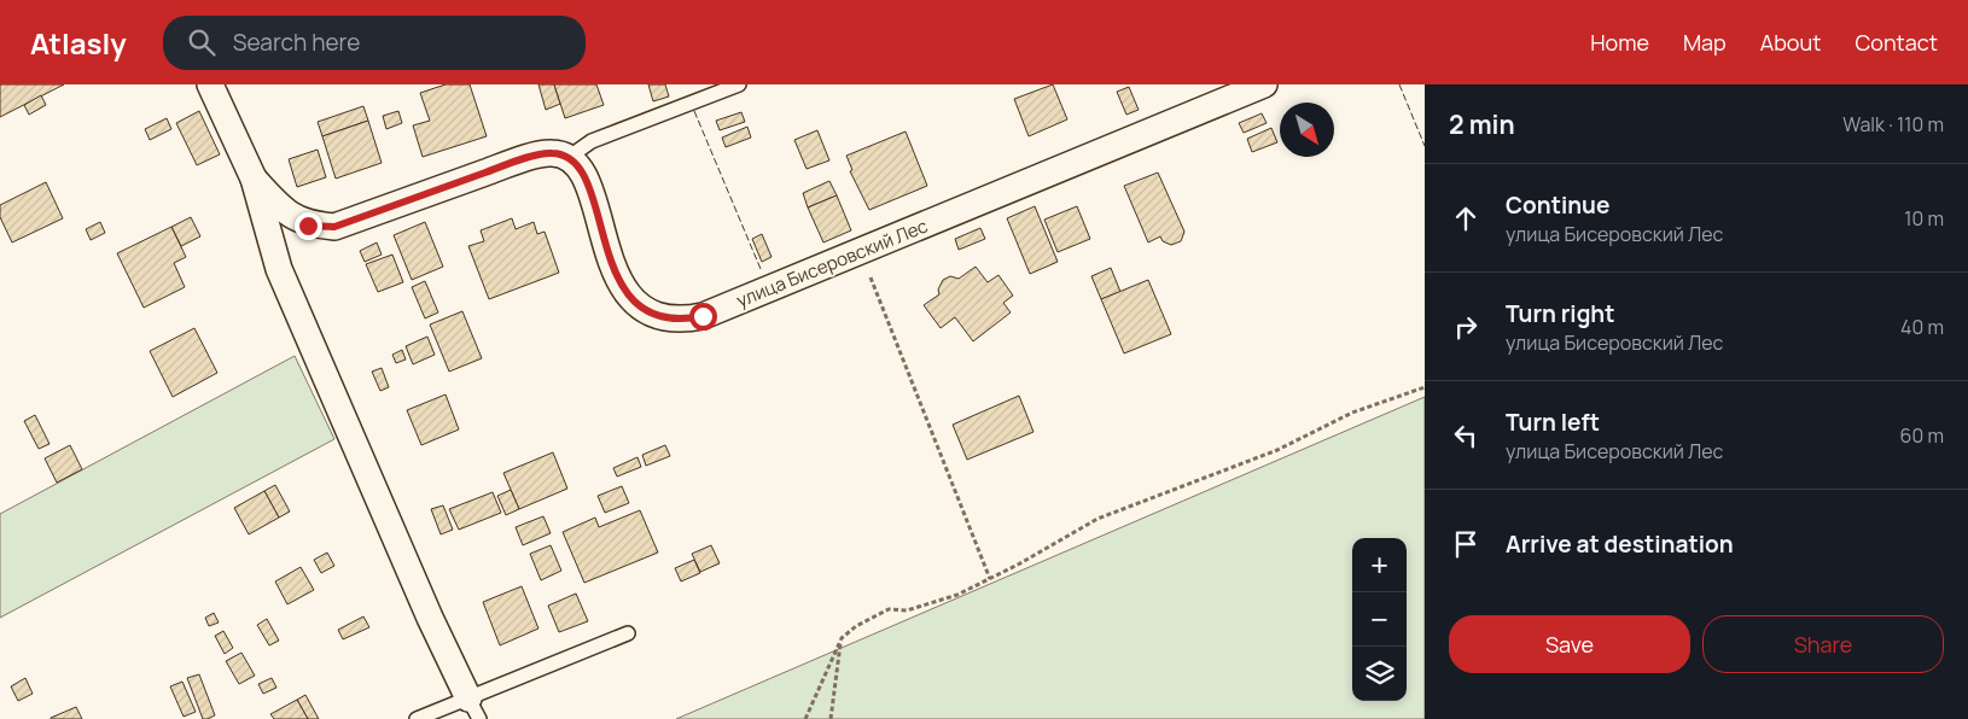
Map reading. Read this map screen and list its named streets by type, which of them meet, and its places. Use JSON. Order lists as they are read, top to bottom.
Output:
{
  "streets": {
    "street": ["улица Бисеровский Лес"]
  },
  "north": "bottom right",
  "page": {
    "header": "Atlasly",
    "search": "Search here",
    "nav": [
      "Home",
      "Map",
      "About",
      "Contact"
    ],
    "heading": ["2 min", "Walk · 110 m"],
    "list": [
      ["Continue", "улица Бисеровский Лес", "10 m"],
      ["Turn right", "улица Бисеровский Лес", "40 m"],
      ["Turn left", "улица Бисеровский Лес", "60 m"],
      "Arrive at destination"
    ],
    "map_buttons": ["+", "−"],
    "buttons": ["Save", "Share"]
  }
}
